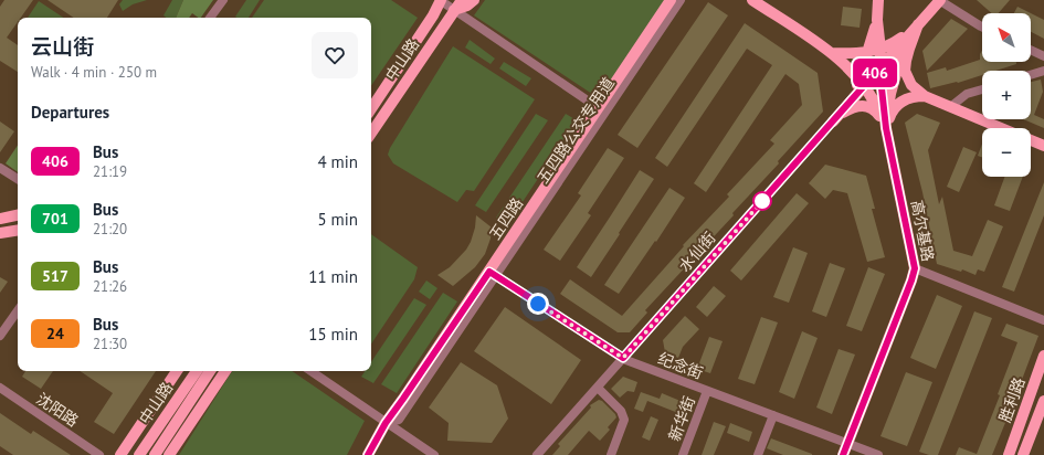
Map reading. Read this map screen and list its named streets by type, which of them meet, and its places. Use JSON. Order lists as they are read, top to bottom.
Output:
{
  "streets": {
    "main road": [
      "中山路",
      "五四路",
      "高尔基路",
      "水仙街",
      "胜利路"
    ],
    "street": [
      "五四路公交专用道",
      "纪念街",
      "沈阳路",
      "新华街"
    ]
  },
  "crossings": [
    ["五四路公交专用道", "五四路"],
    ["五四路公交专用道", "纪念街"],
    ["五四路", "纪念街"],
    ["高尔基路", "水仙街"],
    ["高尔基路", "纪念街"],
    ["水仙街", "纪念街"],
    ["纪念街", "新华街"]
  ],
  "lines": ["bus line 406"],
  "north": "top left",
  "page": {
    "on_map": "406",
    "map_buttons": ["+", "−"],
    "heading": [
      ["云山街", "Walk · 4 min · 250 m"],
      "Departures"
    ],
    "list": [
      {
        "mark": "406",
        "name": "Bus",
        "note": "21:19",
        "value": "4 min"
      },
      {
        "mark": "701",
        "name": "Bus",
        "note": "21:20",
        "value": "5 min"
      },
      {
        "mark": "517",
        "name": "Bus",
        "note": "21:26",
        "value": "11 min"
      },
      {
        "mark": "24",
        "name": "Bus",
        "note": "21:30",
        "value": "15 min"
      }
    ]
  }
}
